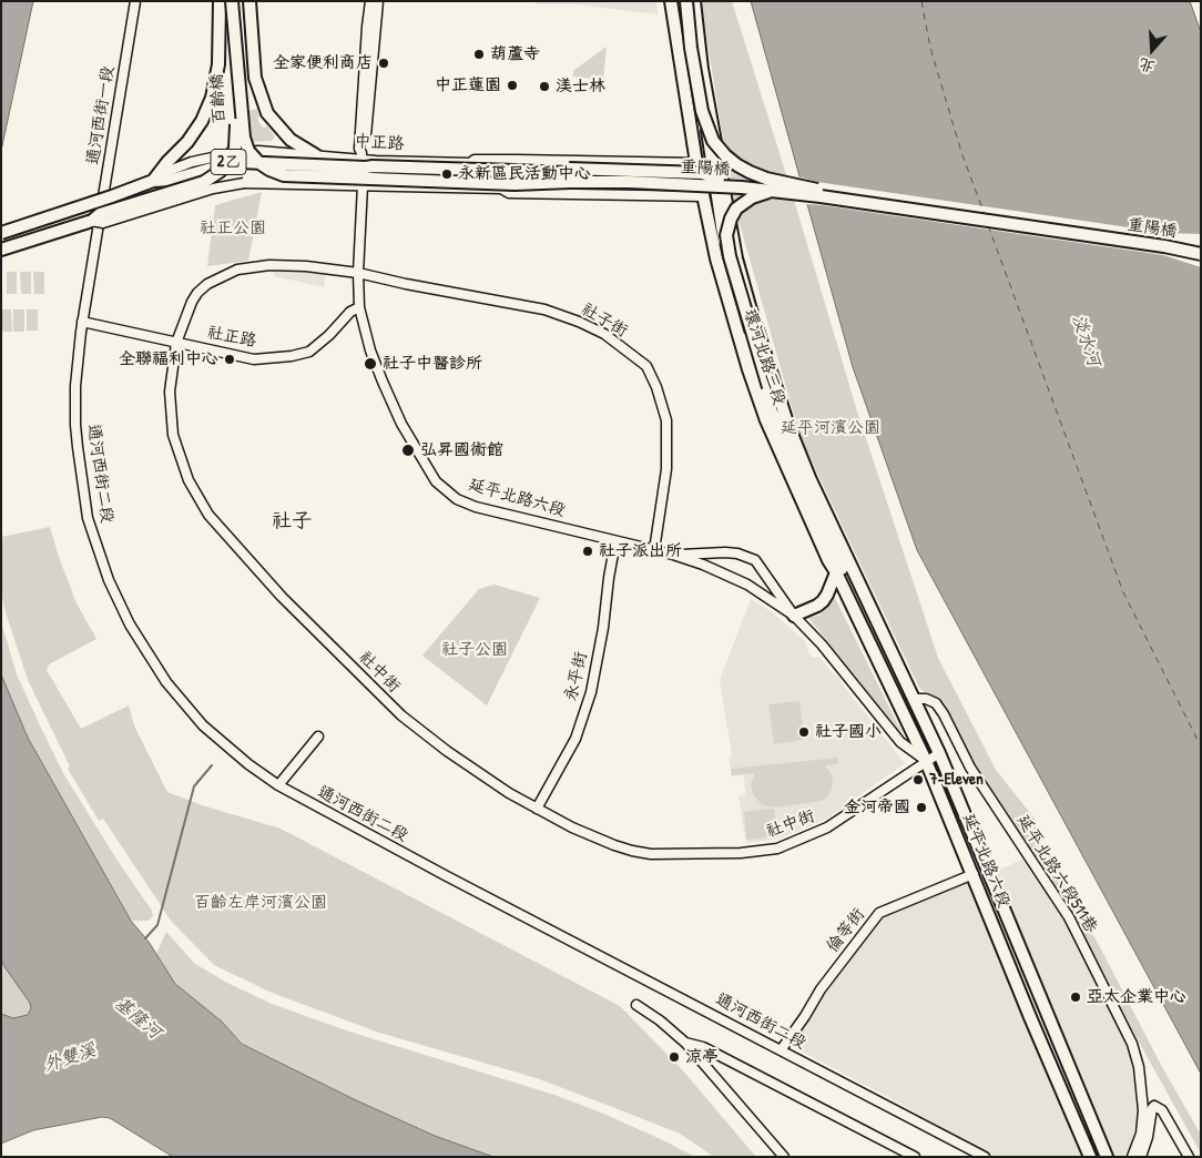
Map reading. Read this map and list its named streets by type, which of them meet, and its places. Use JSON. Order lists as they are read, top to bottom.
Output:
{
  "streets": {
    "main road": [
      "百齡橋",
      "2乙",
      "重陽橋",
      "環河北路三段",
      "延平北路六段"
    ],
    "street": [
      "通河西街一段",
      "中正路",
      "社子街",
      "社正路",
      "通河西街二段",
      "社中街",
      "永平街",
      "延平北路六段511巷",
      "倫等街"
    ]
  },
  "crossings": [
    ["百齡橋", "重陽橋"],
    ["通河西街一段", "通河西街二段"],
    ["中正路", "2乙"],
    ["中正路", "重陽橋"],
    ["中正路", "環河北路三段"],
    ["中正路", "延平北路六段"],
    ["2乙", "重陽橋"],
    ["重陽橋", "環河北路三段"],
    ["重陽橋", "延平北路六段"],
    ["社子街", "延平北路六段"],
    ["社子街", "社中街"],
    ["社正路", "通河西街二段"],
    ["社正路", "延平北路六段"],
    ["社正路", "社中街"],
    ["環河北路三段", "延平北路六段"],
    ["環河北路三段", "社中街"],
    ["環河北路三段", "延平北路六段511巷"],
    ["通河西街二段", "倫等街"],
    ["延平北路六段", "社中街"],
    ["延平北路六段", "永平街"],
    ["延平北路六段", "倫等街"],
    ["社中街", "永平街"]
  ],
  "districts": ["社子"],
  "water": ["淡水河", "基隆河", "外雙溪"],
  "parks": [
    "社正公園",
    "延平河濱公園",
    "社子公園",
    "百齡左岸河濱公園"
  ],
  "places": [
    "葫蘆寺",
    "全家便利商店",
    "中正蓮園",
    "渼士林",
    "永新區民活動中心",
    "全聯福利中心",
    "社子中醫診所",
    "弘昇國術館",
    "社子派出所",
    "社子國小",
    "7-Eleven",
    "金河帝國",
    "亞太企業中心",
    "涼亭"
  ],
  "north": "bottom"
}
